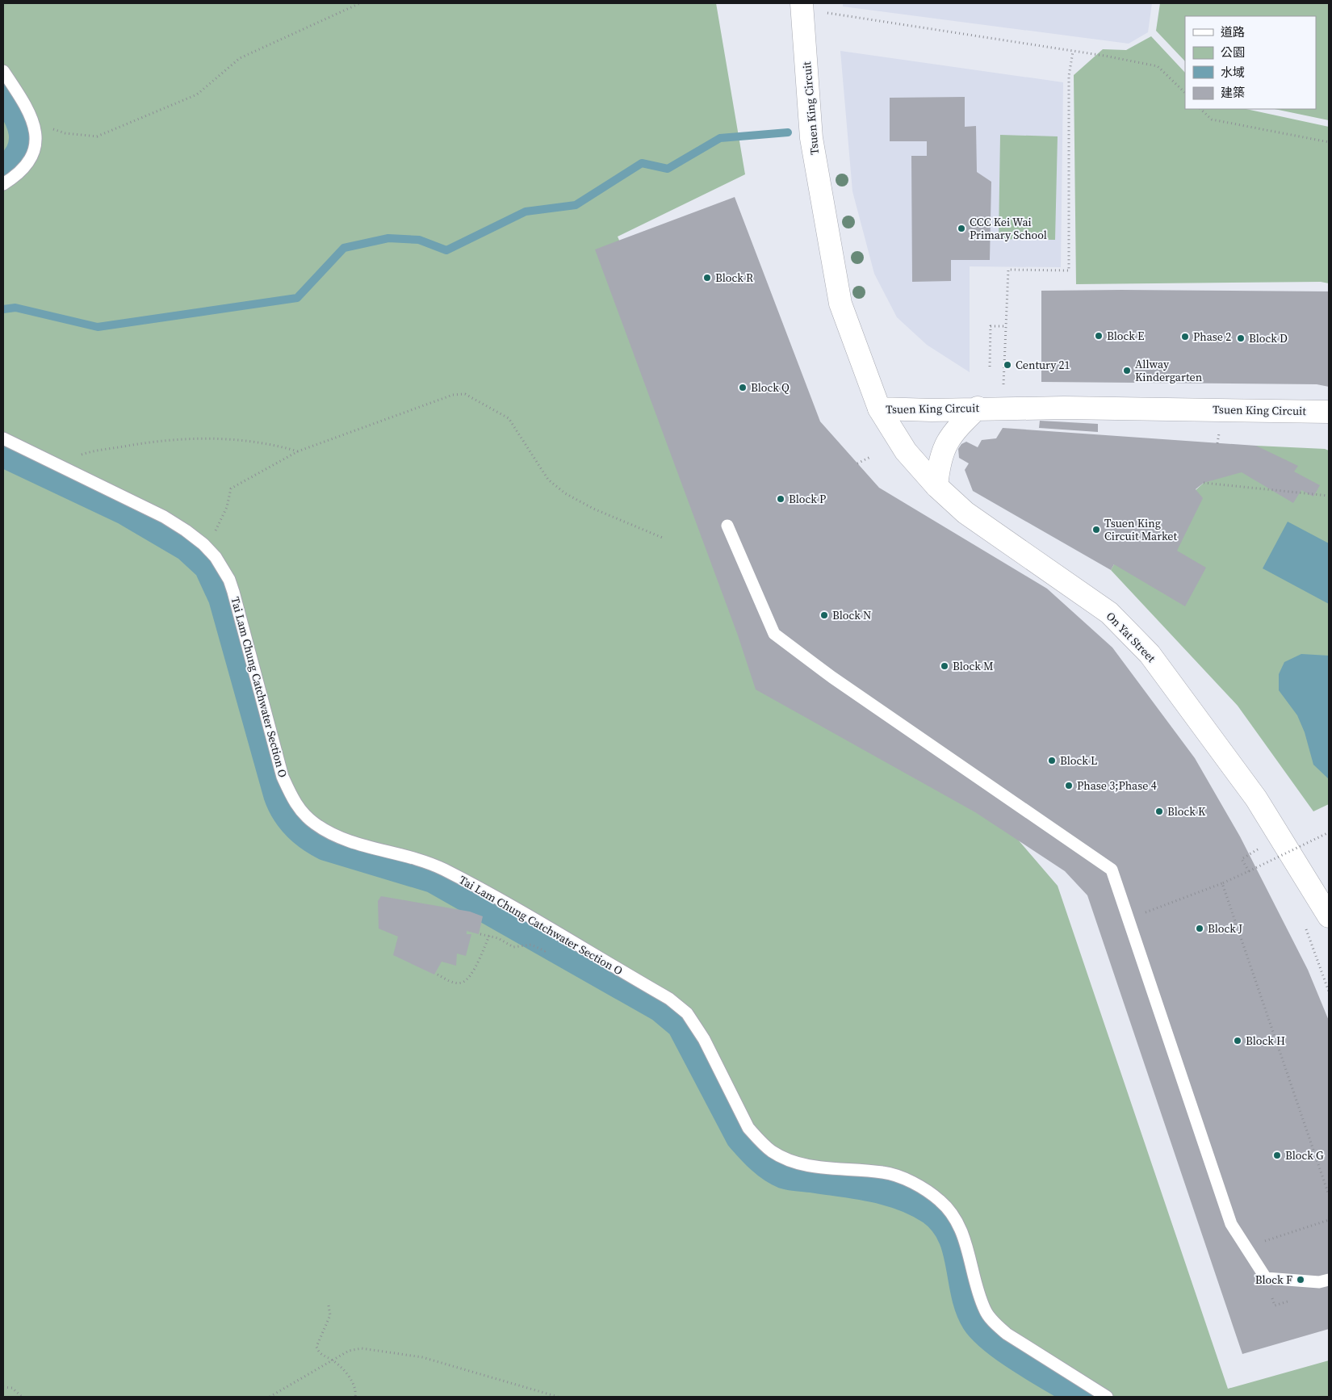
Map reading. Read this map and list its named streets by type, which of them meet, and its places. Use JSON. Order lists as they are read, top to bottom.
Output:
{
  "streets": {
    "street": ["Tsuen King Circuit", "On Yat Street"],
    "lane": ["Tai Lam Chung Catchwater Section O"]
  },
  "crossings": [
    ["Tsuen King Circuit", "On Yat Street"]
  ],
  "places": [
    "CCC Kei Wai Primary School",
    "Block R",
    "Block E",
    "Phase 2",
    "Block D",
    "Century 21",
    "Allway Kindergarten",
    "Block Q",
    "Block P",
    "Tsuen King Circuit Market",
    "Block N",
    "Block M",
    "Block L",
    "Phase 3;Phase 4",
    "Block K",
    "Block J",
    "Block H",
    "Block G",
    "Block F"
  ],
  "legend": [
    "道路",
    "公園",
    "水域",
    "建築"
  ]
}
